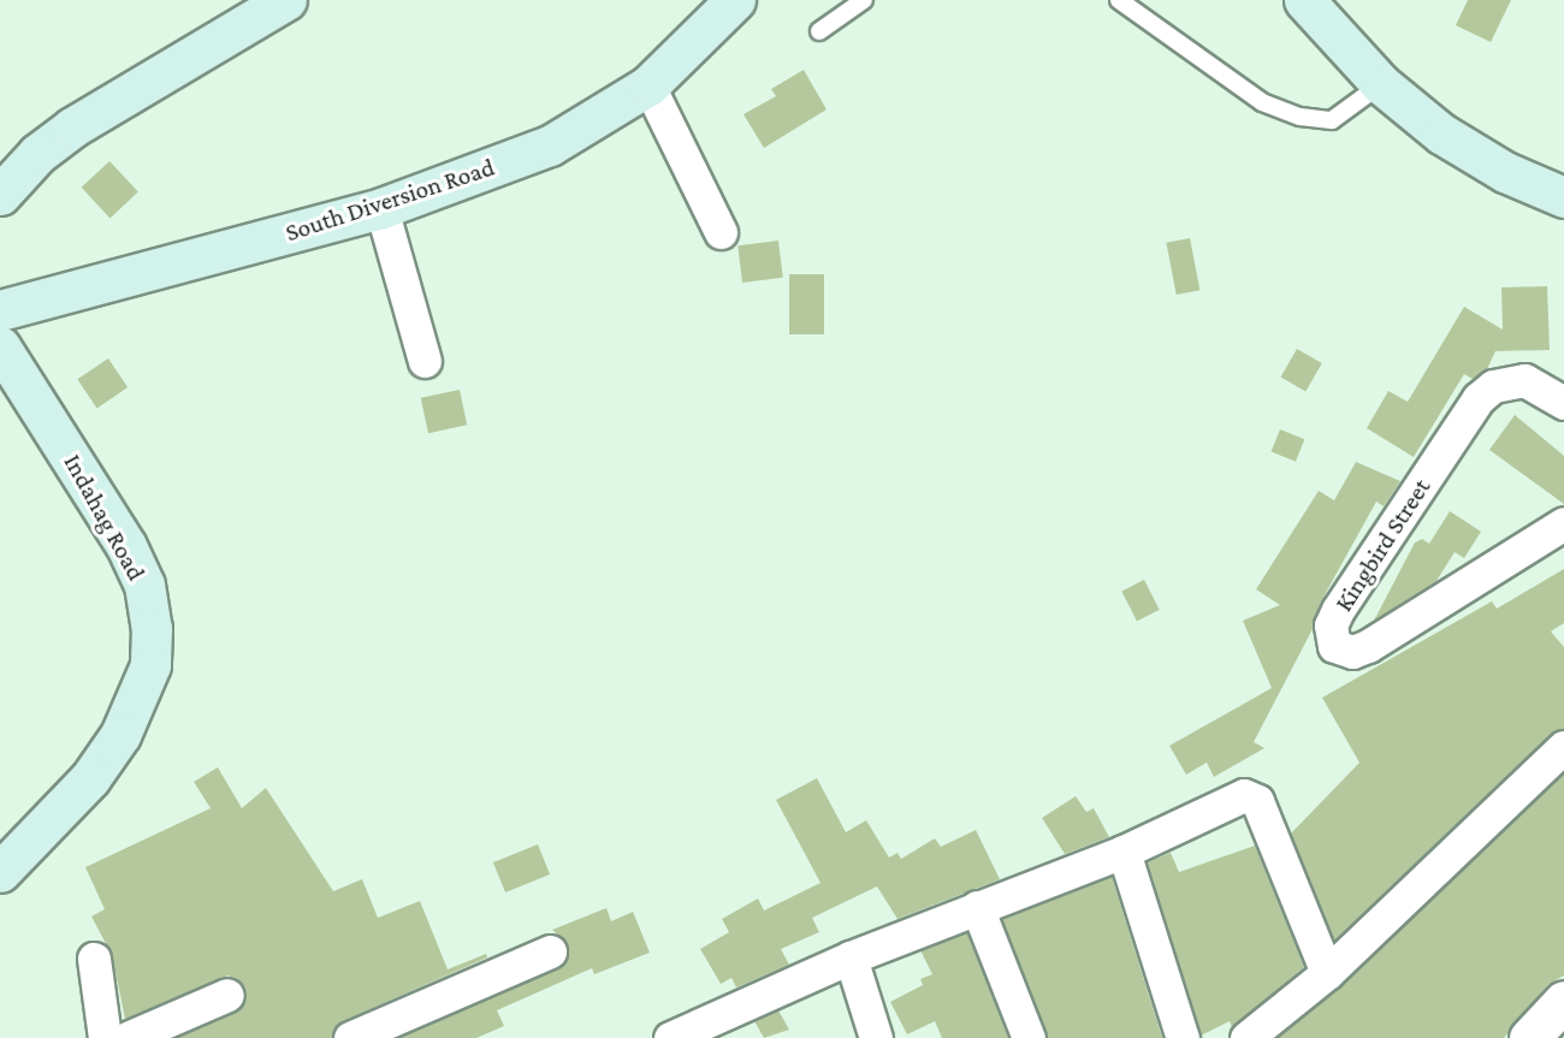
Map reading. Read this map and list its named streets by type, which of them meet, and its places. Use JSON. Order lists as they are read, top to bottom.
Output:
{
  "streets": {
    "main road": ["South Diversion Road", "Indahag Road"],
    "street": ["Kingbird Street"]
  }
}
